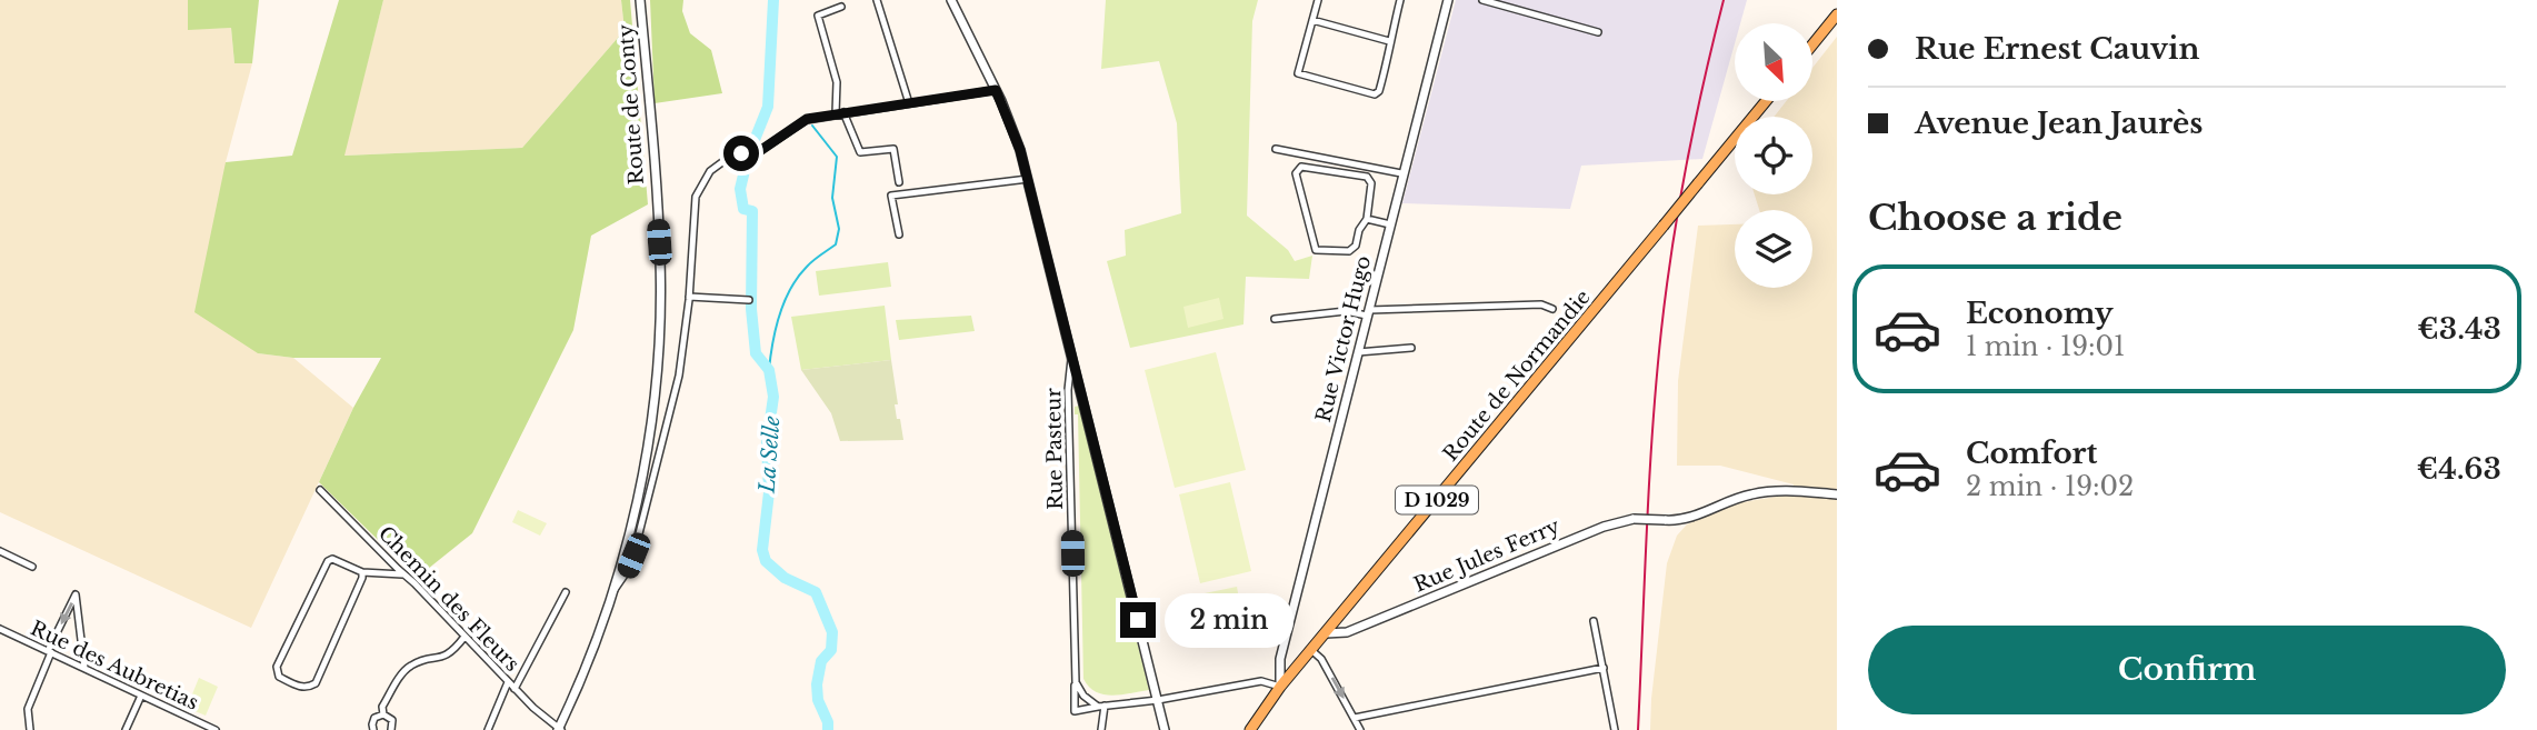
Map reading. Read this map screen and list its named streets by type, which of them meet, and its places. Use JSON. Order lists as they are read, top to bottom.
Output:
{
  "streets": {
    "main road": ["Route de Normandie", "D 1029"],
    "street": [
      "Route de Conty",
      "Rue Victor Hugo",
      "Rue Pasteur",
      "Rue Jules Ferry",
      "Chemin des Fleurs",
      "Rue des Aubretias"
    ]
  },
  "crossings": [
    ["Route de Conty", "Chemin des Fleurs"],
    ["Rue Victor Hugo", "Route de Normandie"],
    ["Route de Normandie", "Rue Jules Ferry"]
  ],
  "water": ["La Selle"],
  "north": "bottom right",
  "page": {
    "banner": ["Rue Ernest Cauvin", "Avenue Jean Jaurès"],
    "heading": "Choose a ride",
    "list": [
      {
        "name": "Economy",
        "note": "1 min · 19:01",
        "value": "€3.43"
      },
      {
        "name": "Comfort",
        "note": "2 min · 19:02",
        "value": "€4.63"
      }
    ],
    "bubble": "2 min",
    "buttons": "Confirm"
  }
}
